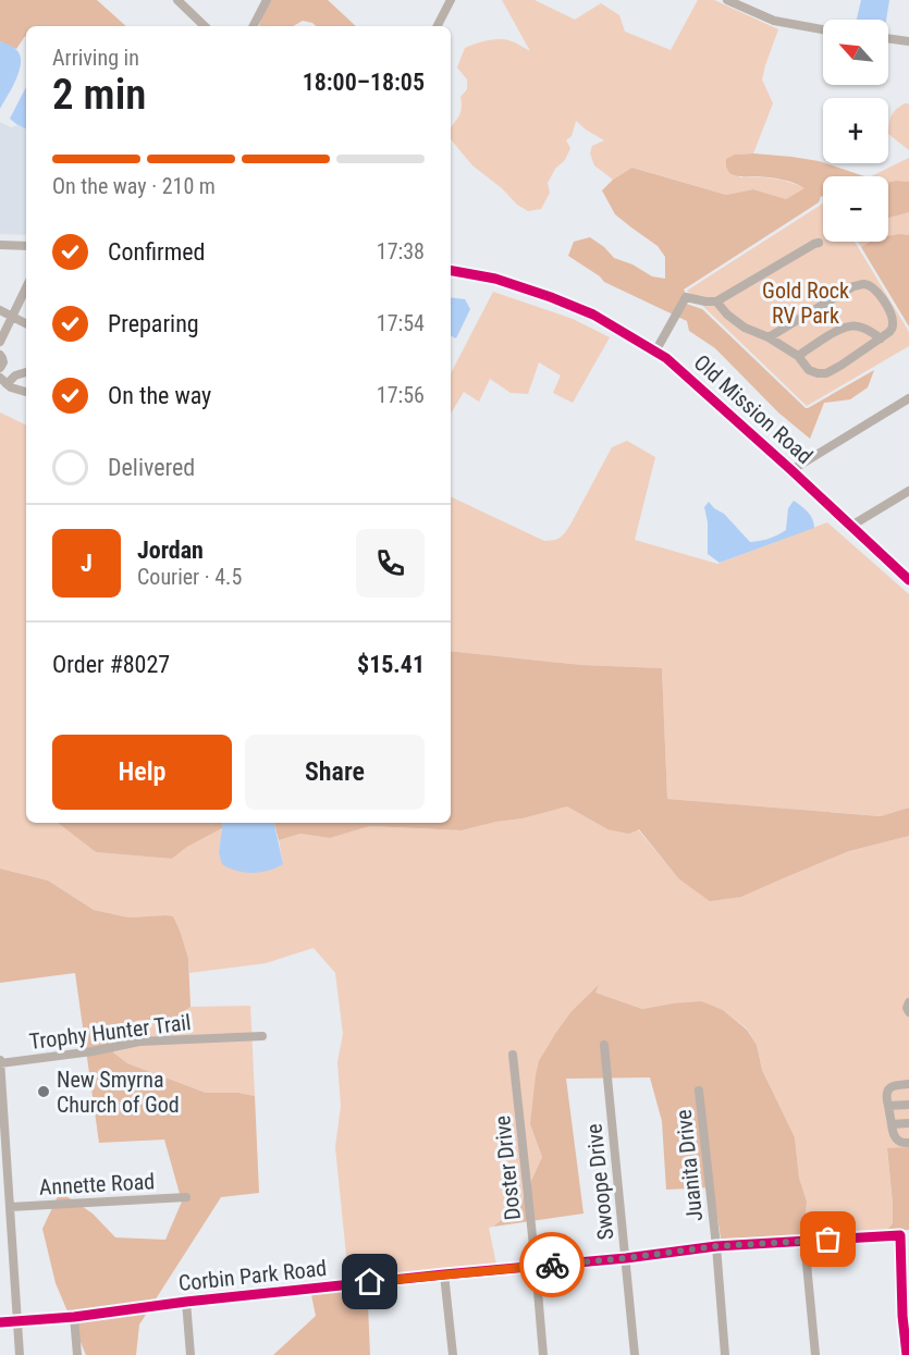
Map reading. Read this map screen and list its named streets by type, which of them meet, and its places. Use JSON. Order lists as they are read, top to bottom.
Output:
{
  "streets": {
    "street": [
      "Old Mission Road",
      "Trophy Hunter Trail",
      "Juanita Drive",
      "Doster Drive",
      "Swoope Drive",
      "Annette Road",
      "Corbin Park Road"
    ]
  },
  "crossings": [
    ["Juanita Drive", "Corbin Park Road"],
    ["Doster Drive", "Corbin Park Road"],
    ["Swoope Drive", "Corbin Park Road"]
  ],
  "parks": ["Gold Rock RV Park"],
  "places": ["New Smyrna Church of God"],
  "north": "top left",
  "page": {
    "map_buttons": ["+", "−"],
    "heading": ["2 min", "Arriving in", "18:00–18:05"],
    "panel": [
      "Jordan",
      "Courier · 4.5",
      "Order #8027",
      "$15.41"
    ],
    "bar": "On the way · 210 m",
    "list": [
      ["Confirmed", "17:38"],
      ["Preparing", "17:54"],
      ["On the way", "17:56"],
      "Delivered"
    ],
    "round": "J",
    "buttons": ["Help", "Share"]
  }
}
